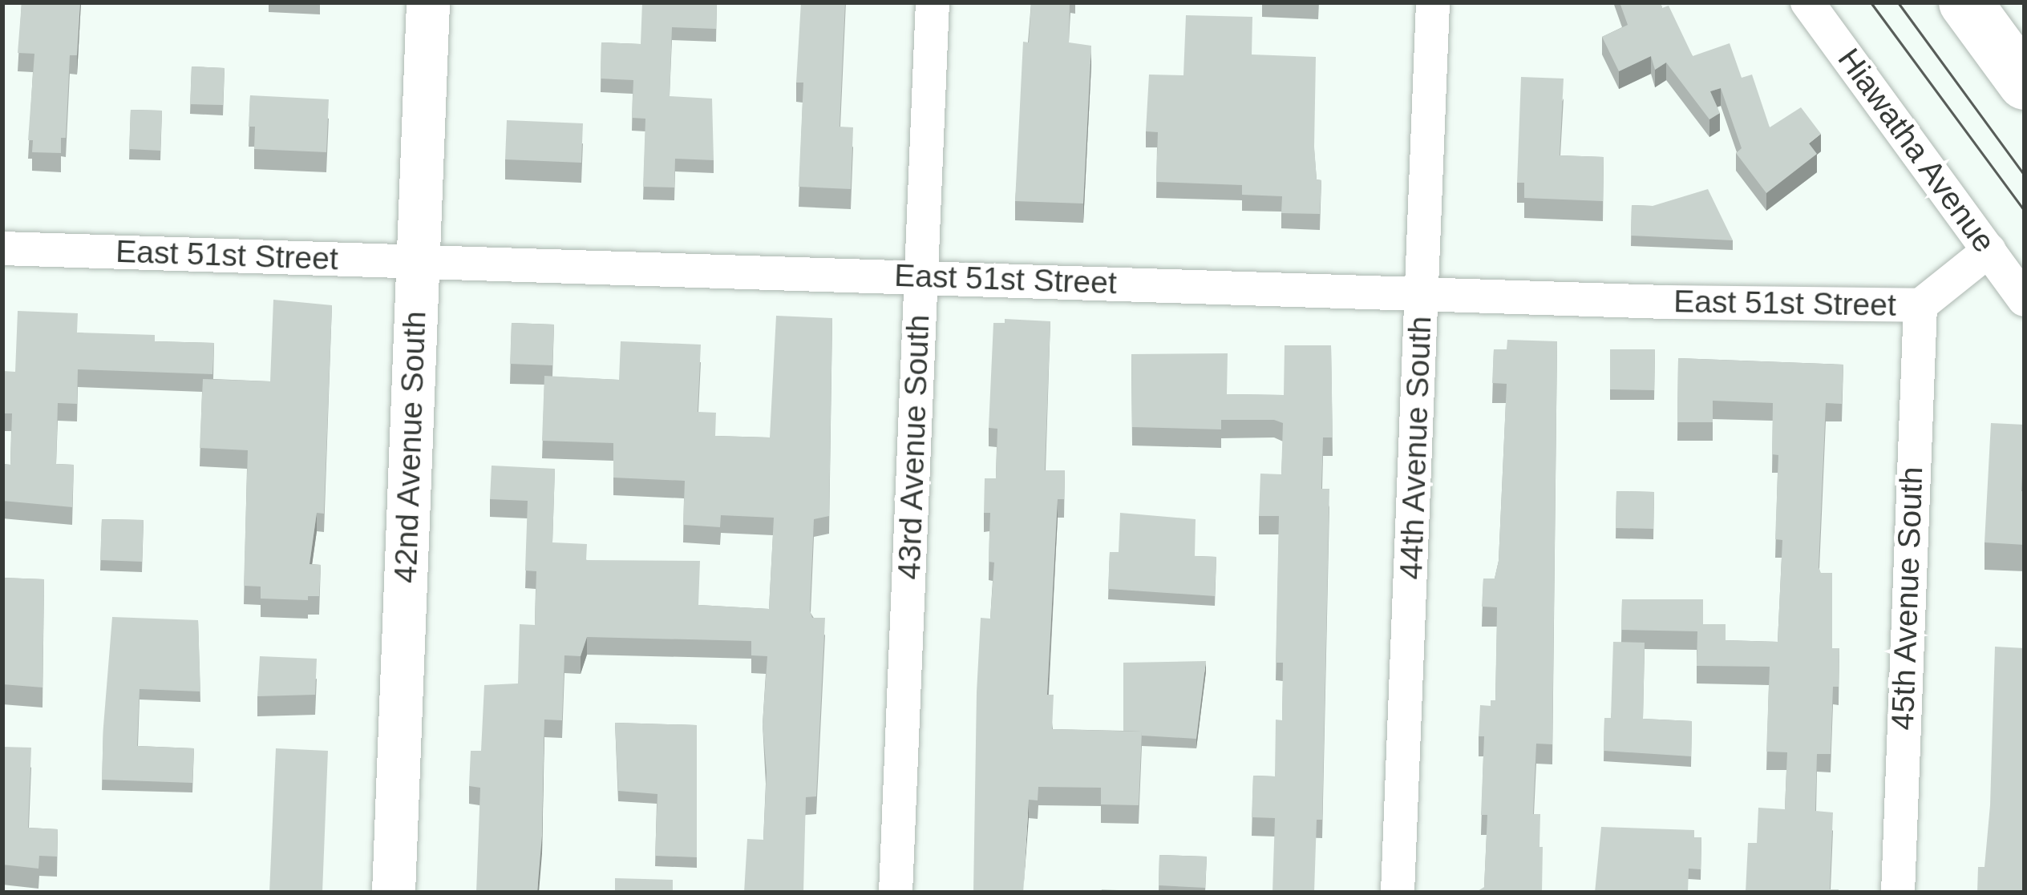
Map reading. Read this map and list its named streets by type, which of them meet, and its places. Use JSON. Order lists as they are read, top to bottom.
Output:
{
  "streets": {
    "street": [
      "Hiawatha Avenue",
      "East 51st Street",
      "42nd Avenue South",
      "43rd Avenue South",
      "44th Avenue South",
      "45th Avenue South"
    ]
  },
  "crossings": [
    ["Hiawatha Avenue", "East 51st Street"],
    ["East 51st Street", "42nd Avenue South"],
    ["East 51st Street", "43rd Avenue South"],
    ["East 51st Street", "44th Avenue South"],
    ["East 51st Street", "45th Avenue South"]
  ]
}
